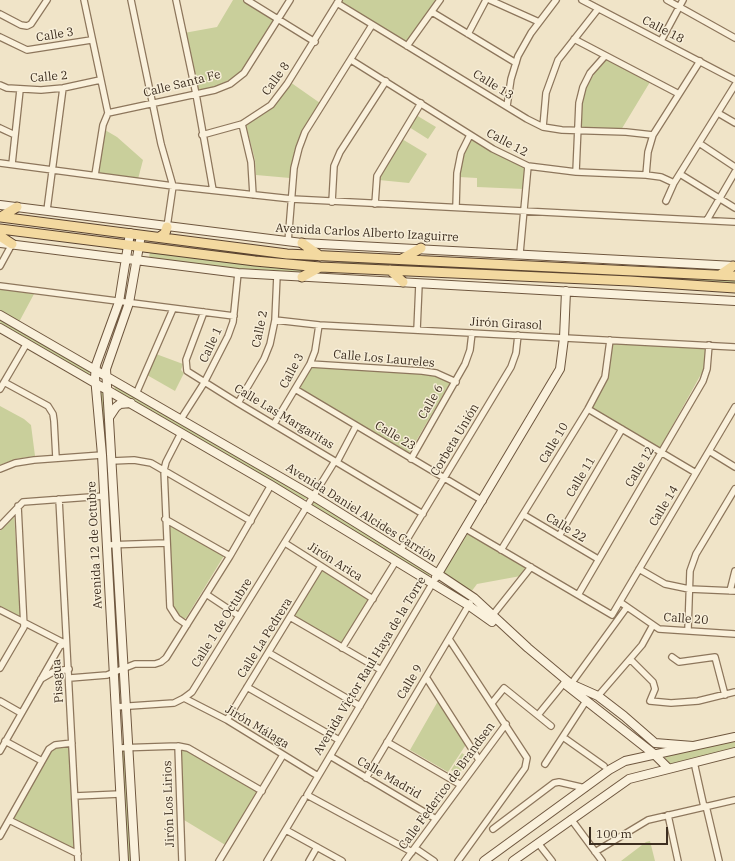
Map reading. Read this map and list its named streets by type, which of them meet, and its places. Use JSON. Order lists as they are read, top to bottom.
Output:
{
  "streets": {
    "main road": ["Avenida Carlos Alberto Izaguirre"],
    "street": [
      "Calle 18",
      "Calle 3",
      "Calle 2",
      "Calle 8",
      "Calle Santa Fe",
      "Calle 13",
      "Calle 12",
      "Jirón Girasol",
      "Calle 1",
      "Calle Los Laureles",
      "Calle 6",
      "Calle Las Margaritas",
      "Calle 23",
      "Corbeta Unión",
      "Calle 10",
      "Calle 11",
      "Calle 14",
      "Avenida Daniel Alcides Carrión",
      "Calle 22",
      "Avenida 12 de Octubre",
      "Jirón Arica",
      "Calle 20",
      "Calle 1 de Octubre",
      "Calle La Pedrera",
      "Avenida Victor Raul Haya de la Torre",
      "Pisagua",
      "Calle 9",
      "Jirón Málaga",
      "Calle Madrid",
      "Calle Federico de Brandsen",
      "Jirón Los Lirios"
    ]
  },
  "crossings": [
    ["Calle 3", "Jirón Girasol"],
    ["Calle 3", "Calle Los Laureles"],
    ["Calle 3", "Calle Las Margaritas"],
    ["Calle 3", "Calle 23"],
    ["Calle 2", "Jirón Girasol"],
    ["Calle 2", "Calle Las Margaritas"],
    ["Calle 8", "Calle 13"],
    ["Calle 12", "Jirón Girasol"],
    ["Calle 12", "Calle 14"],
    ["Calle 12", "Calle 22"],
    ["Avenida Carlos Alberto Izaguirre", "Avenida 12 de Octubre"],
    ["Jirón Girasol", "Calle 6"],
    ["Jirón Girasol", "Corbeta Unión"],
    ["Jirón Girasol", "Calle 10"],
    ["Jirón Girasol", "Avenida Victor Raul Haya de la Torre"],
    ["Calle 1", "Calle Las Margaritas"],
    ["Calle 1", "Avenida Daniel Alcides Carrión"],
    ["Calle Los Laureles", "Calle 6"],
    ["Calle 6", "Calle 23"],
    ["Calle Las Margaritas", "Corbeta Unión"],
    ["Calle Las Margaritas", "Calle 1 de Octubre"],
    ["Calle 23", "Corbeta Unión"],
    ["Calle 23", "Calle 1 de Octubre"],
    ["Calle 23", "Avenida Victor Raul Haya de la Torre"],
    ["Corbeta Unión", "Avenida Daniel Alcides Carrión"],
    ["Calle 10", "Calle 22"],
    ["Calle 11", "Calle 22"],
    ["Calle 14", "Calle 20"],
    ["Avenida Daniel Alcides Carrión", "Avenida 12 de Octubre"],
    ["Avenida Daniel Alcides Carrión", "Calle 1 de Octubre"],
    ["Avenida Daniel Alcides Carrión", "Avenida Victor Raul Haya de la Torre"],
    ["Avenida Daniel Alcides Carrión", "Calle 9"],
    ["Avenida 12 de Octubre", "Calle 1 de Octubre"],
    ["Jirón Arica", "Calle 1 de Octubre"],
    ["Jirón Arica", "Calle La Pedrera"],
    ["Calle 1 de Octubre", "Jirón Málaga"],
    ["Calle La Pedrera", "Jirón Málaga"],
    ["Avenida Victor Raul Haya de la Torre", "Jirón Málaga"],
    ["Avenida Victor Raul Haya de la Torre", "Calle Madrid"],
    ["Calle 9", "Calle Madrid"],
    ["Calle Madrid", "Calle Federico de Brandsen"]
  ],
  "scale_bar": "100 m"
}
